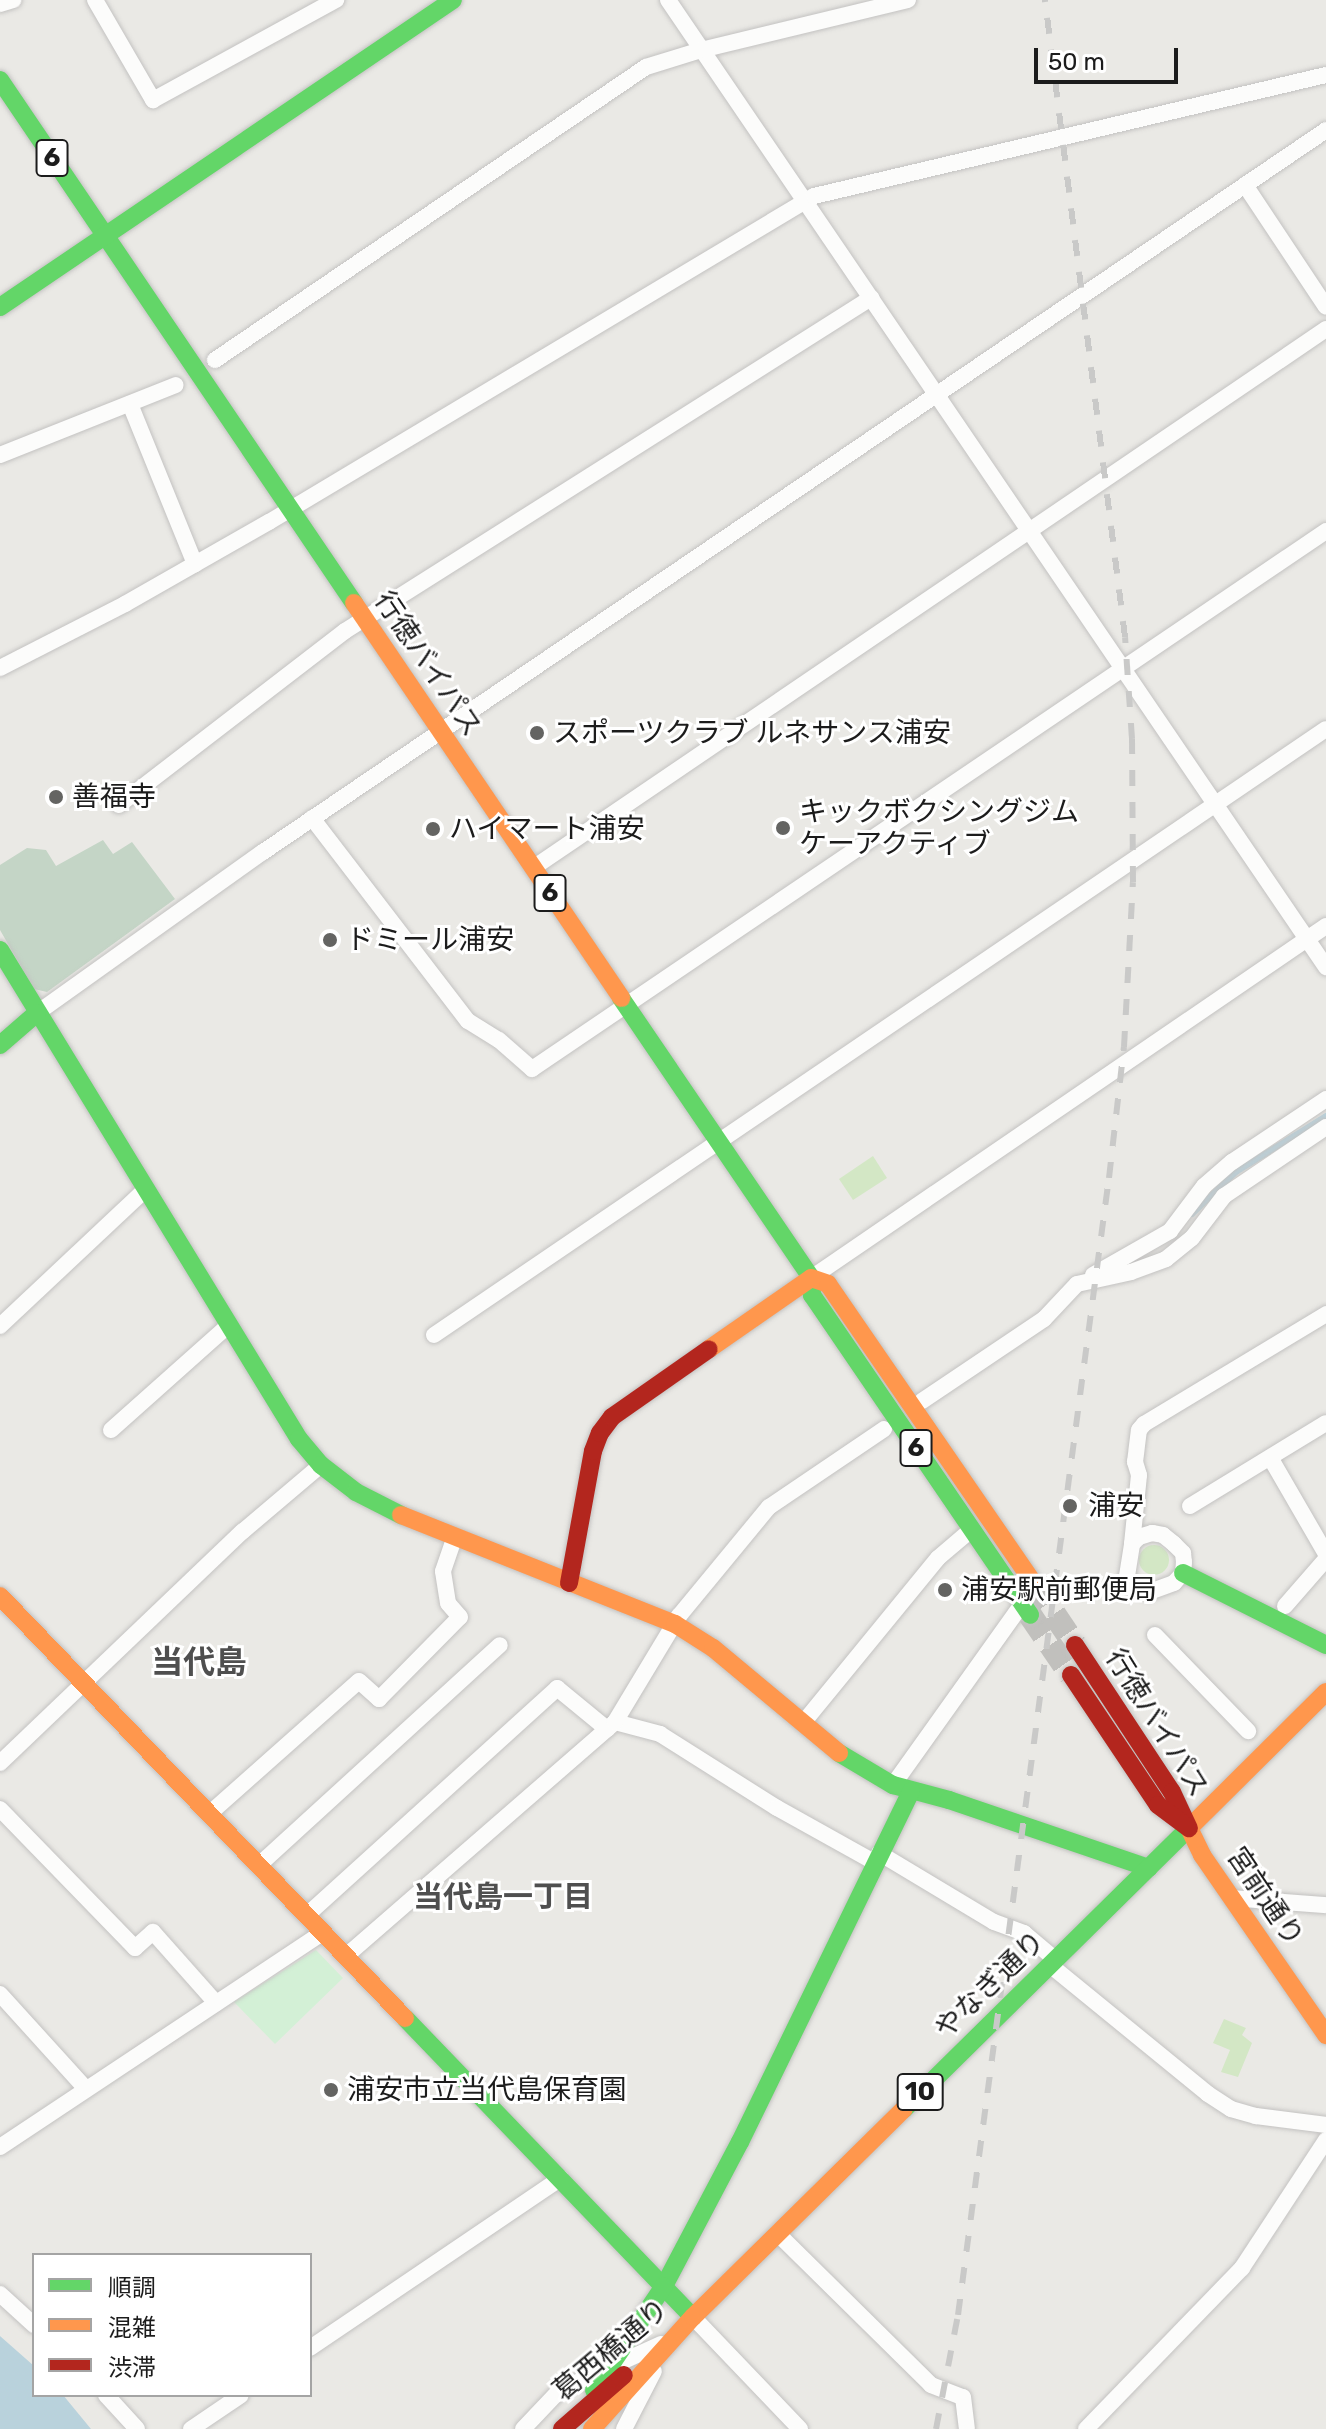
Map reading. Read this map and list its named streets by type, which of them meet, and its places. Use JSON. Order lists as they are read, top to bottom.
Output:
{
  "streets": {
    "street": [
      "6",
      "行徳バイパス",
      "宮前通り",
      "やなぎ通り",
      "10",
      "葛西橋通り"
    ]
  },
  "crossings": [
    ["行徳バイパス", "宮前通り"],
    ["行徳バイパス", "やなぎ通り"],
    ["宮前通り", "やなぎ通り"],
    ["やなぎ通り", "葛西橋通り"]
  ],
  "districts": ["当代島", "当代島一丁目"],
  "places": [
    "スポーツクラブ ルネサンス浦安",
    "善福寺",
    "キックボクシングジム ケーアクティブ",
    "ハイマート浦安",
    "ドミール浦安",
    "浦安",
    "浦安駅前郵便局",
    "浦安市立当代島保育園"
  ],
  "legend": ["順調", "混雑", "渋滞"],
  "scale_bar": "50 m"
}
